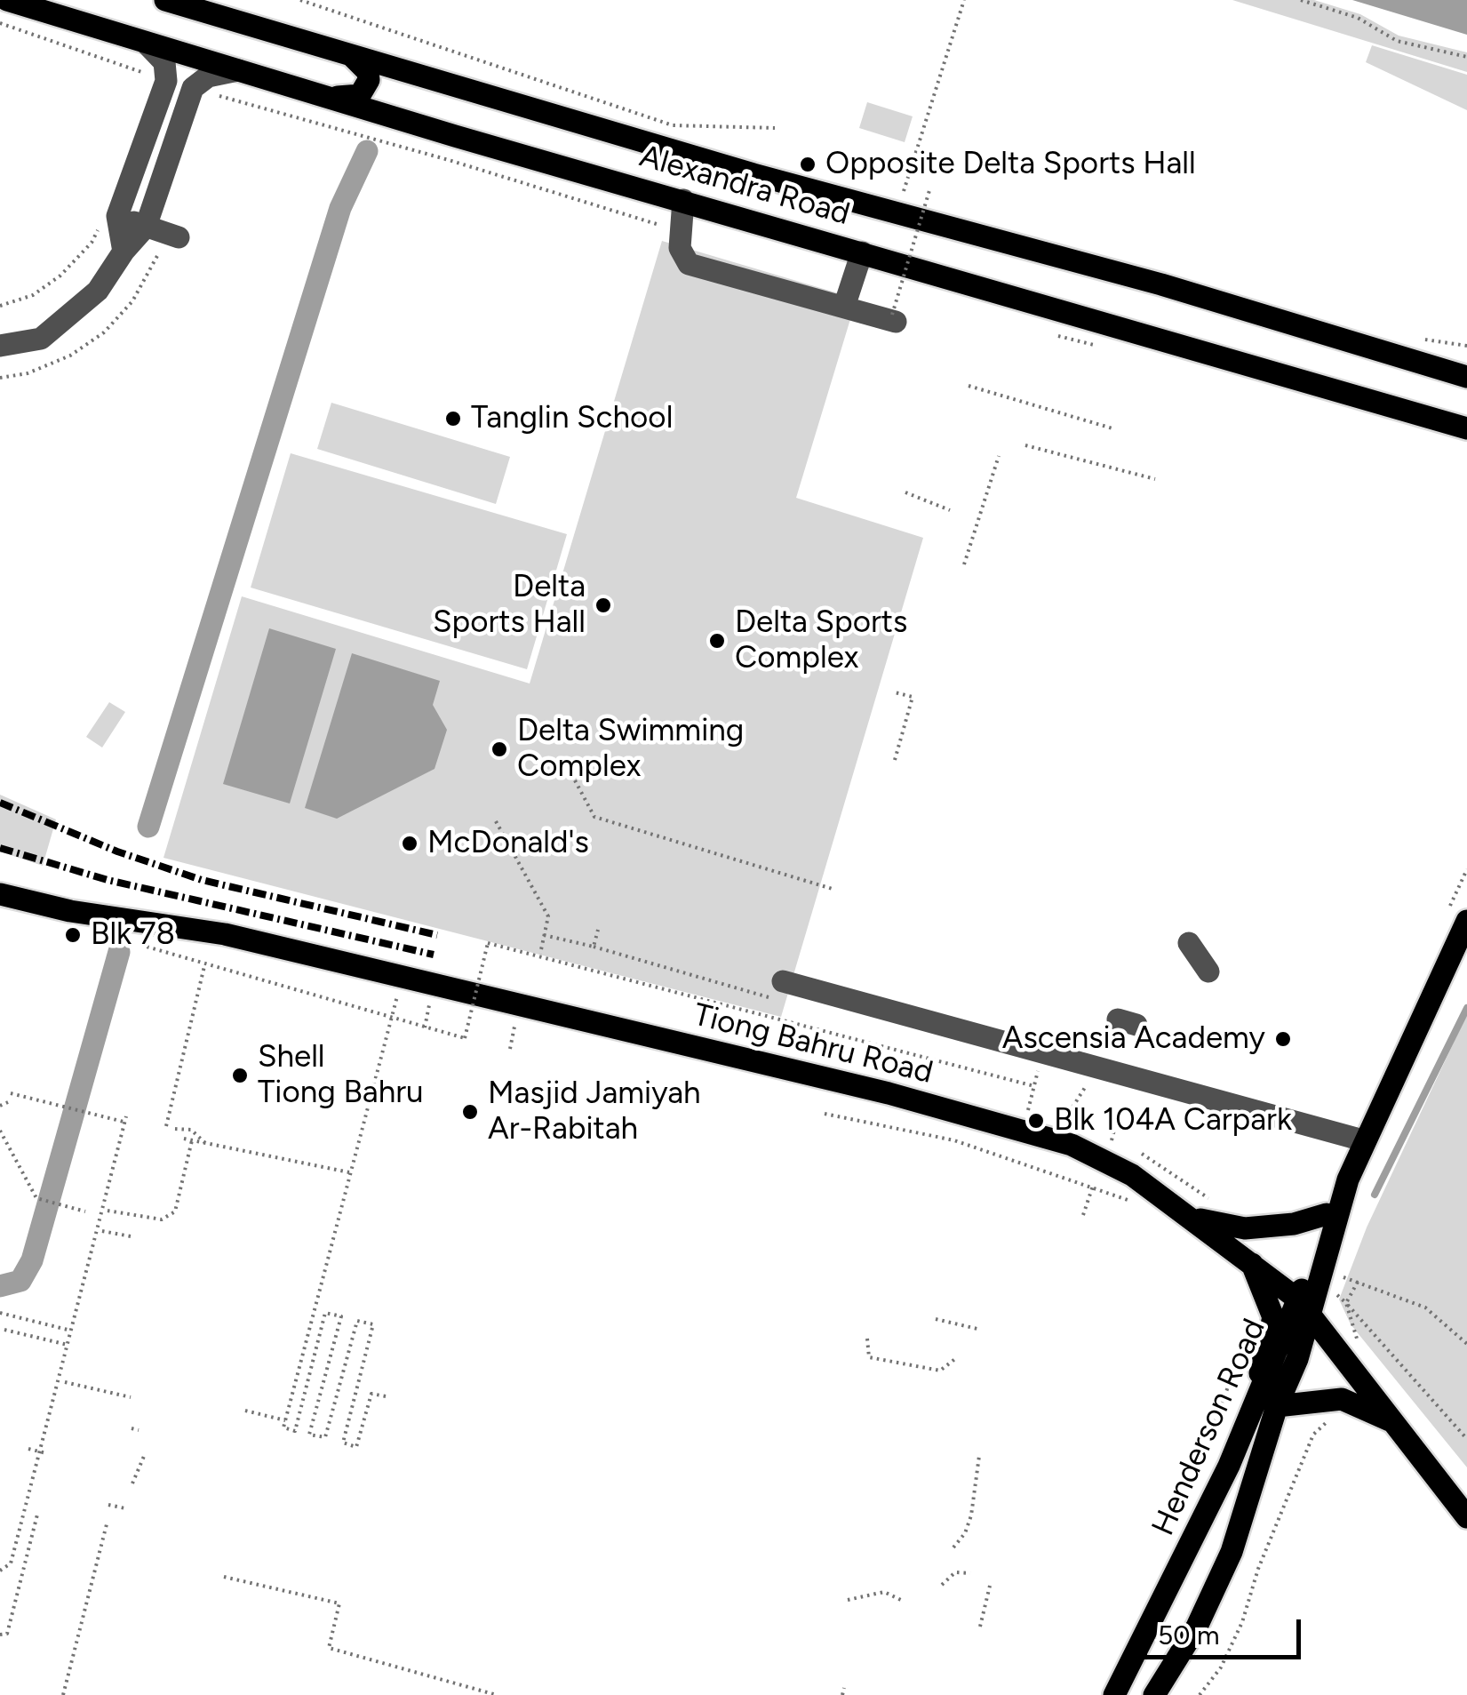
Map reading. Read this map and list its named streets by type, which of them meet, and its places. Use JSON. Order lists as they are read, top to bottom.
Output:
{
  "streets": {
    "main road": ["Alexandra Road", "Tiong Bahru Road", "Henderson Road"]
  },
  "crossings": [
    ["Tiong Bahru Road", "Henderson Road"]
  ],
  "places": [
    "Opposite Delta Sports Hall",
    "Tanglin School",
    "Delta Sports Hall",
    "Delta Sports Complex",
    "Delta Swimming Complex",
    "McDonald's",
    "Blk 78",
    "Ascensia Academy",
    "Shell Tiong Bahru",
    "Masjid Jamiyah Ar-Rabitah",
    "Blk 104A Carpark"
  ],
  "scale_bar": "50 m"
}
